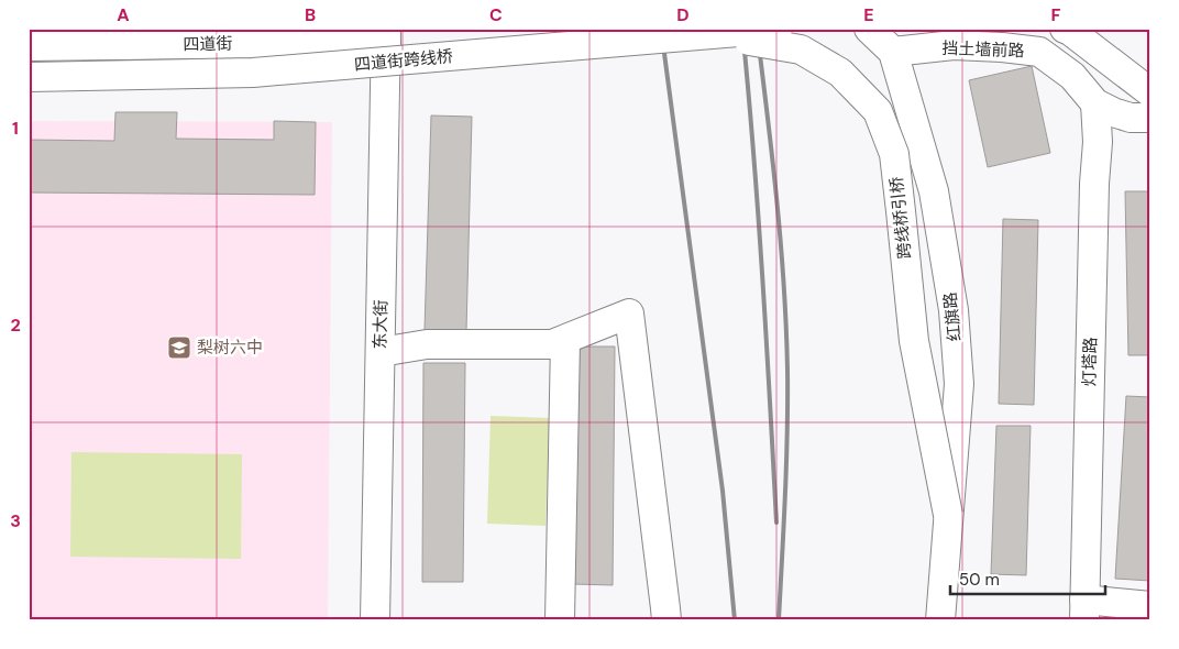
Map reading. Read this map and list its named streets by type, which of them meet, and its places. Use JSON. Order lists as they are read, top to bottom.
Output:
{
  "streets": {
    "street": [
      "四道街",
      "挡土墙前路",
      "四道街跨线桥",
      "跨线桥引桥",
      "红旗路",
      "东大街",
      "灯塔路"
    ]
  },
  "crossings": [
    ["四道街", "东大街"],
    ["挡土墙前路", "红旗路"],
    ["挡土墙前路", "灯塔路"],
    ["四道街跨线桥", "跨线桥引桥"],
    ["跨线桥引桥", "红旗路"]
  ],
  "places": {
    "school or university": ["梨树六中"]
  },
  "scale_bar": "50 m",
  "grid": {
    "columns": [
      "A",
      "B",
      "C",
      "D",
      "E",
      "F"
    ],
    "rows": ["1", "2", "3"]
  }
}
